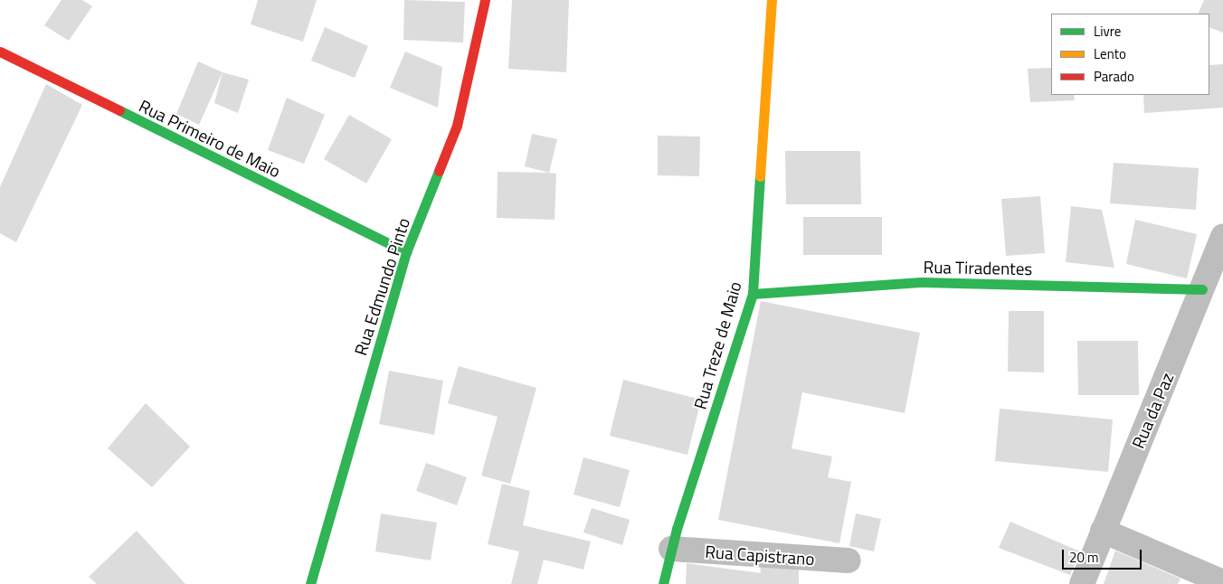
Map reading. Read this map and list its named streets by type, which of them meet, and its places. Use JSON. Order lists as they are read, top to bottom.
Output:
{
  "streets": {
    "street": [
      "Rua Primeiro de Maio",
      "Rua Tiradentes",
      "Rua Edmundo Pinto",
      "Rua Treze de Maio",
      "Rua da Paz",
      "Rua Capistrano"
    ]
  },
  "crossings": [
    ["Rua Primeiro de Maio", "Rua Edmundo Pinto"],
    ["Rua Tiradentes", "Rua Treze de Maio"],
    ["Rua Tiradentes", "Rua da Paz"],
    ["Rua Treze de Maio", "Rua Capistrano"]
  ],
  "legend": ["Livre", "Lento", "Parado"],
  "scale_bar": "20 m"
}
